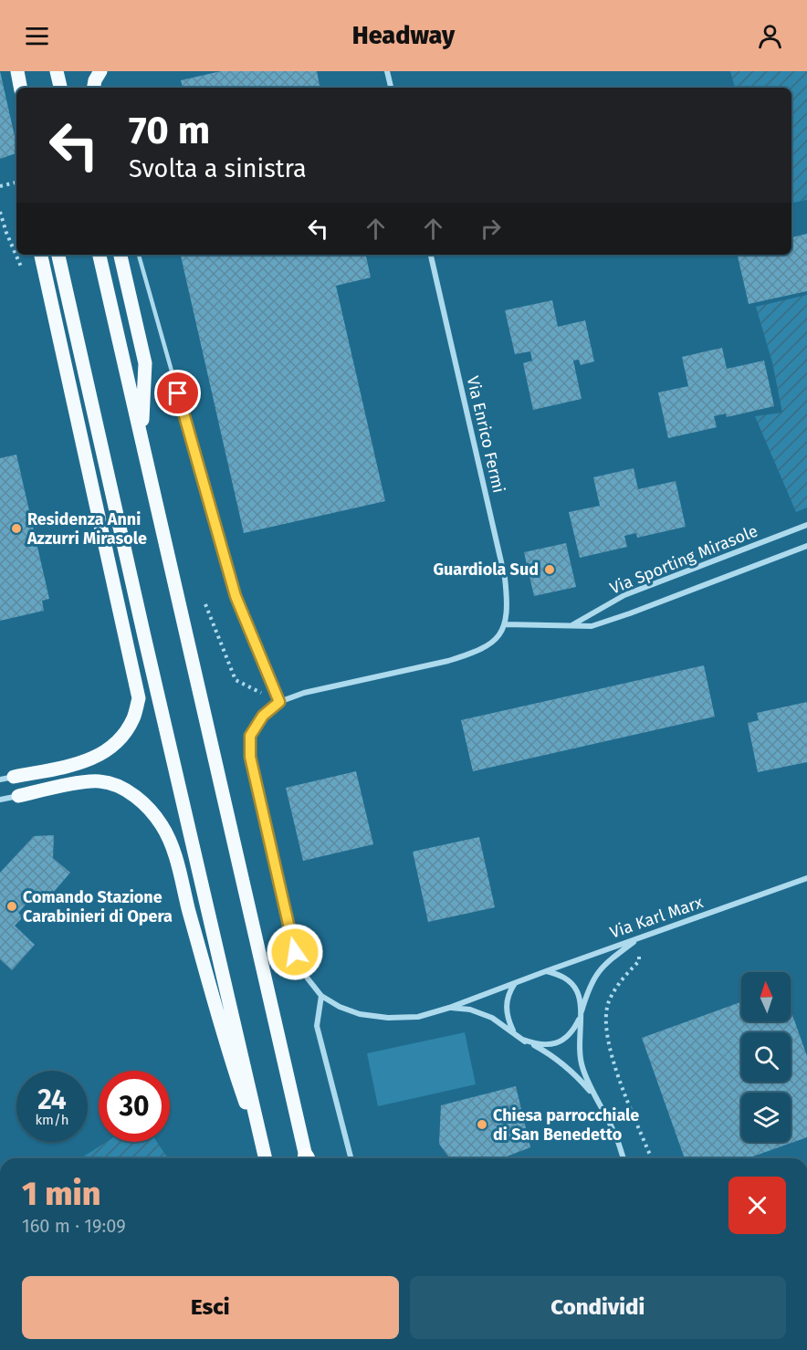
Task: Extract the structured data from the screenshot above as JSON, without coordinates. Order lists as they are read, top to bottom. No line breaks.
{"streets":{"street":["Via Enrico Fermi","Via Sporting Mirasole","Via Karl Marx"]},"crossings":[["Via Enrico Fermi","Via Sporting Mirasole"]],"places":["Residenza Anni Azzurri Mirasole","Guardiola Sud","Comando Stazione Carabinieri di Opera","Chiesa parrocchiale di San Benedetto"],"north":"top","page":{"header":"Headway","turn":["70 m","Svolta a sinistra"],"speed":"24 km/h","limit":"30","heading":["1 min","160 m · 19:09"],"buttons":["Esci","Condividi"]}}
